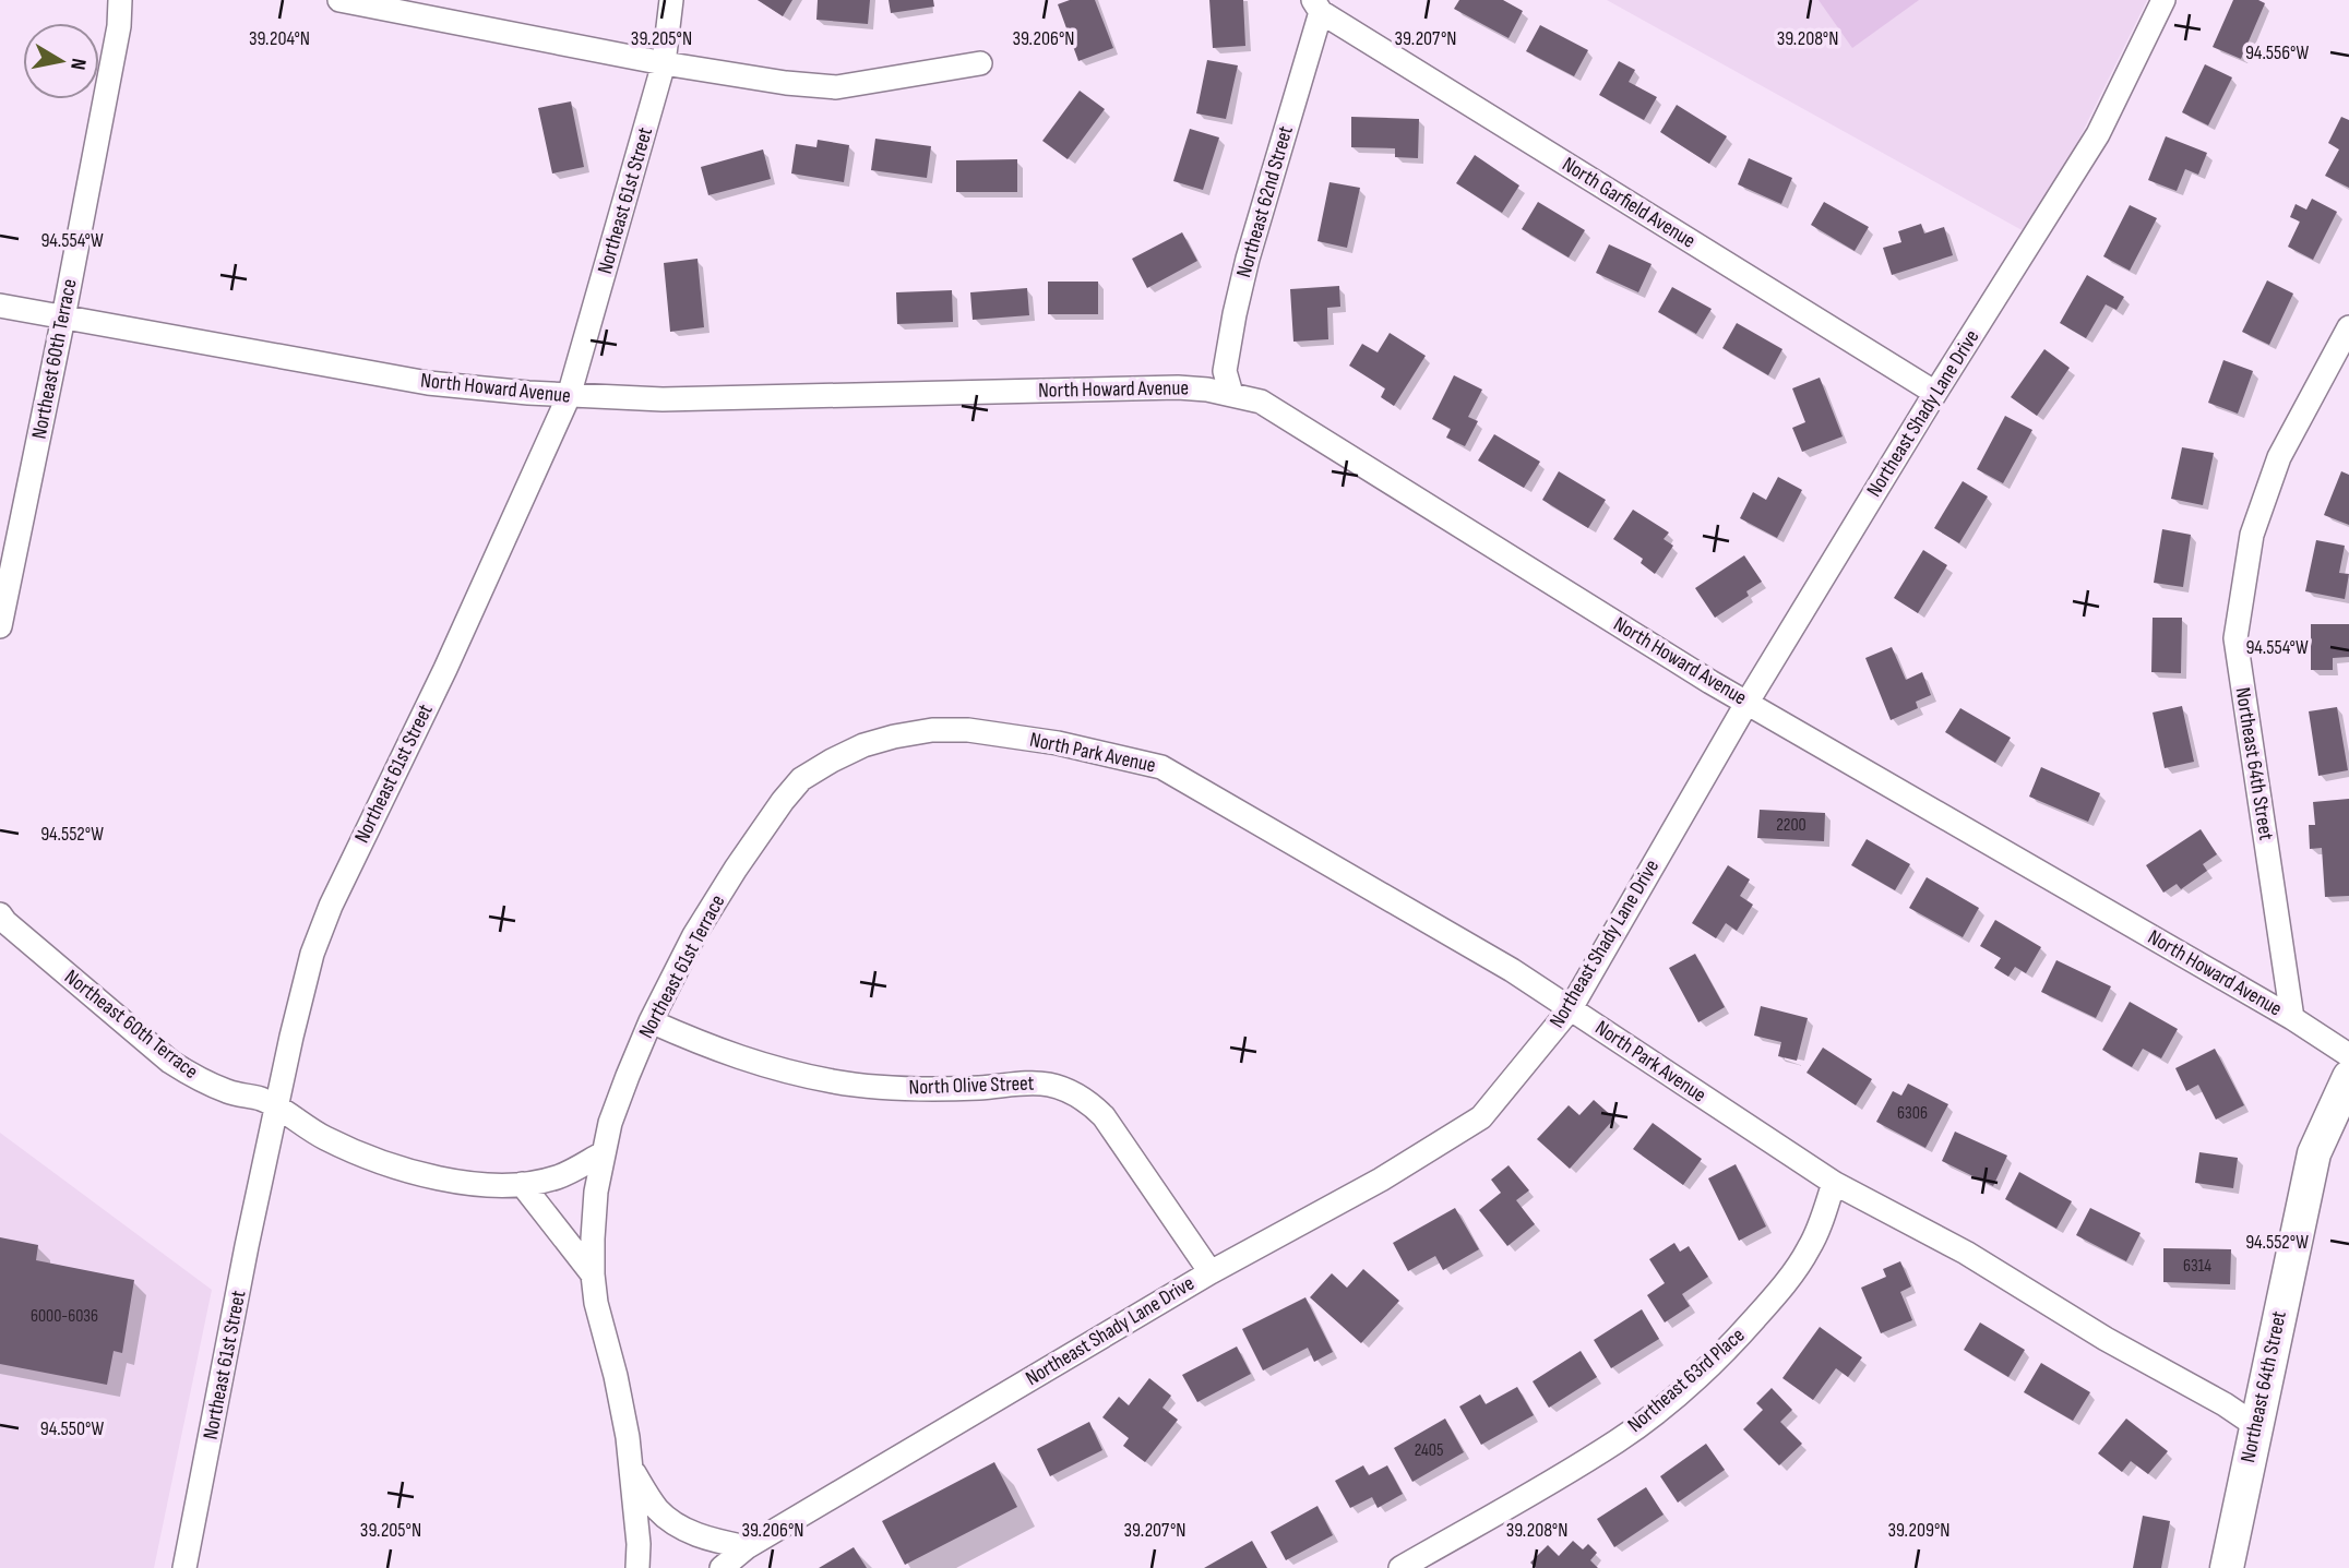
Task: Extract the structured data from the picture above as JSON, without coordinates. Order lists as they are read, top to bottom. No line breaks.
{"streets":{"street":["Northeast 61st Street","Northeast 62nd Street","North Garfield Avenue","Northeast 60th Terrace","North Howard Avenue","Northeast Shady Lane Drive","North Park Avenue","Northeast 64th Street","Northeast 61st Terrace","North Olive Street","Northeast 63rd Place"]},"crossings":[["Northeast 61st Street","Northeast 60th Terrace"],["Northeast 61st Street","North Howard Avenue"],["Northeast 62nd Street","North Garfield Avenue"],["Northeast 62nd Street","North Howard Avenue"],["North Garfield Avenue","Northeast Shady Lane Drive"],["Northeast 60th Terrace","North Howard Avenue"],["North Howard Avenue","Northeast Shady Lane Drive"],["North Howard Avenue","Northeast 64th Street"],["Northeast Shady Lane Drive","North Park Avenue"],["Northeast Shady Lane Drive","Northeast 61st Terrace"],["Northeast Shady Lane Drive","North Olive Street"],["North Park Avenue","Northeast 64th Street"],["North Park Avenue","Northeast 61st Terrace"],["North Park Avenue","Northeast 63rd Place"],["Northeast 61st Terrace","North Olive Street"]],"house_numbers":["2200","6306","6314","6000-6036","2405"],"north":"right","coordinates":["39.204°N","39.205°N","39.207°N","39.206°N","39.208°N","94.556°W","94.554°W","94.552°W","94.550°W","39.209°N"]}
